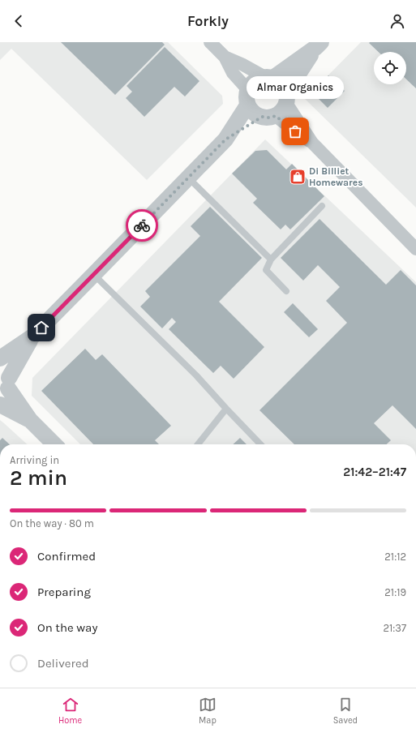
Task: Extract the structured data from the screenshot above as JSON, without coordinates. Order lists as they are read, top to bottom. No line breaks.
{"places":{"other":["Almar Organics"],"shop":["Di Billiet Homewares"]},"page":{"header":"Forkly","bubble":"Almar Organics","heading":["2 min","Arriving in","21:42–21:47"],"bar":"On the way · 80 m","list":[["Confirmed","21:12"],["Preparing","21:19"],["On the way","21:37"],"Delivered"],"tabs":["Home","Map","Saved"]}}
